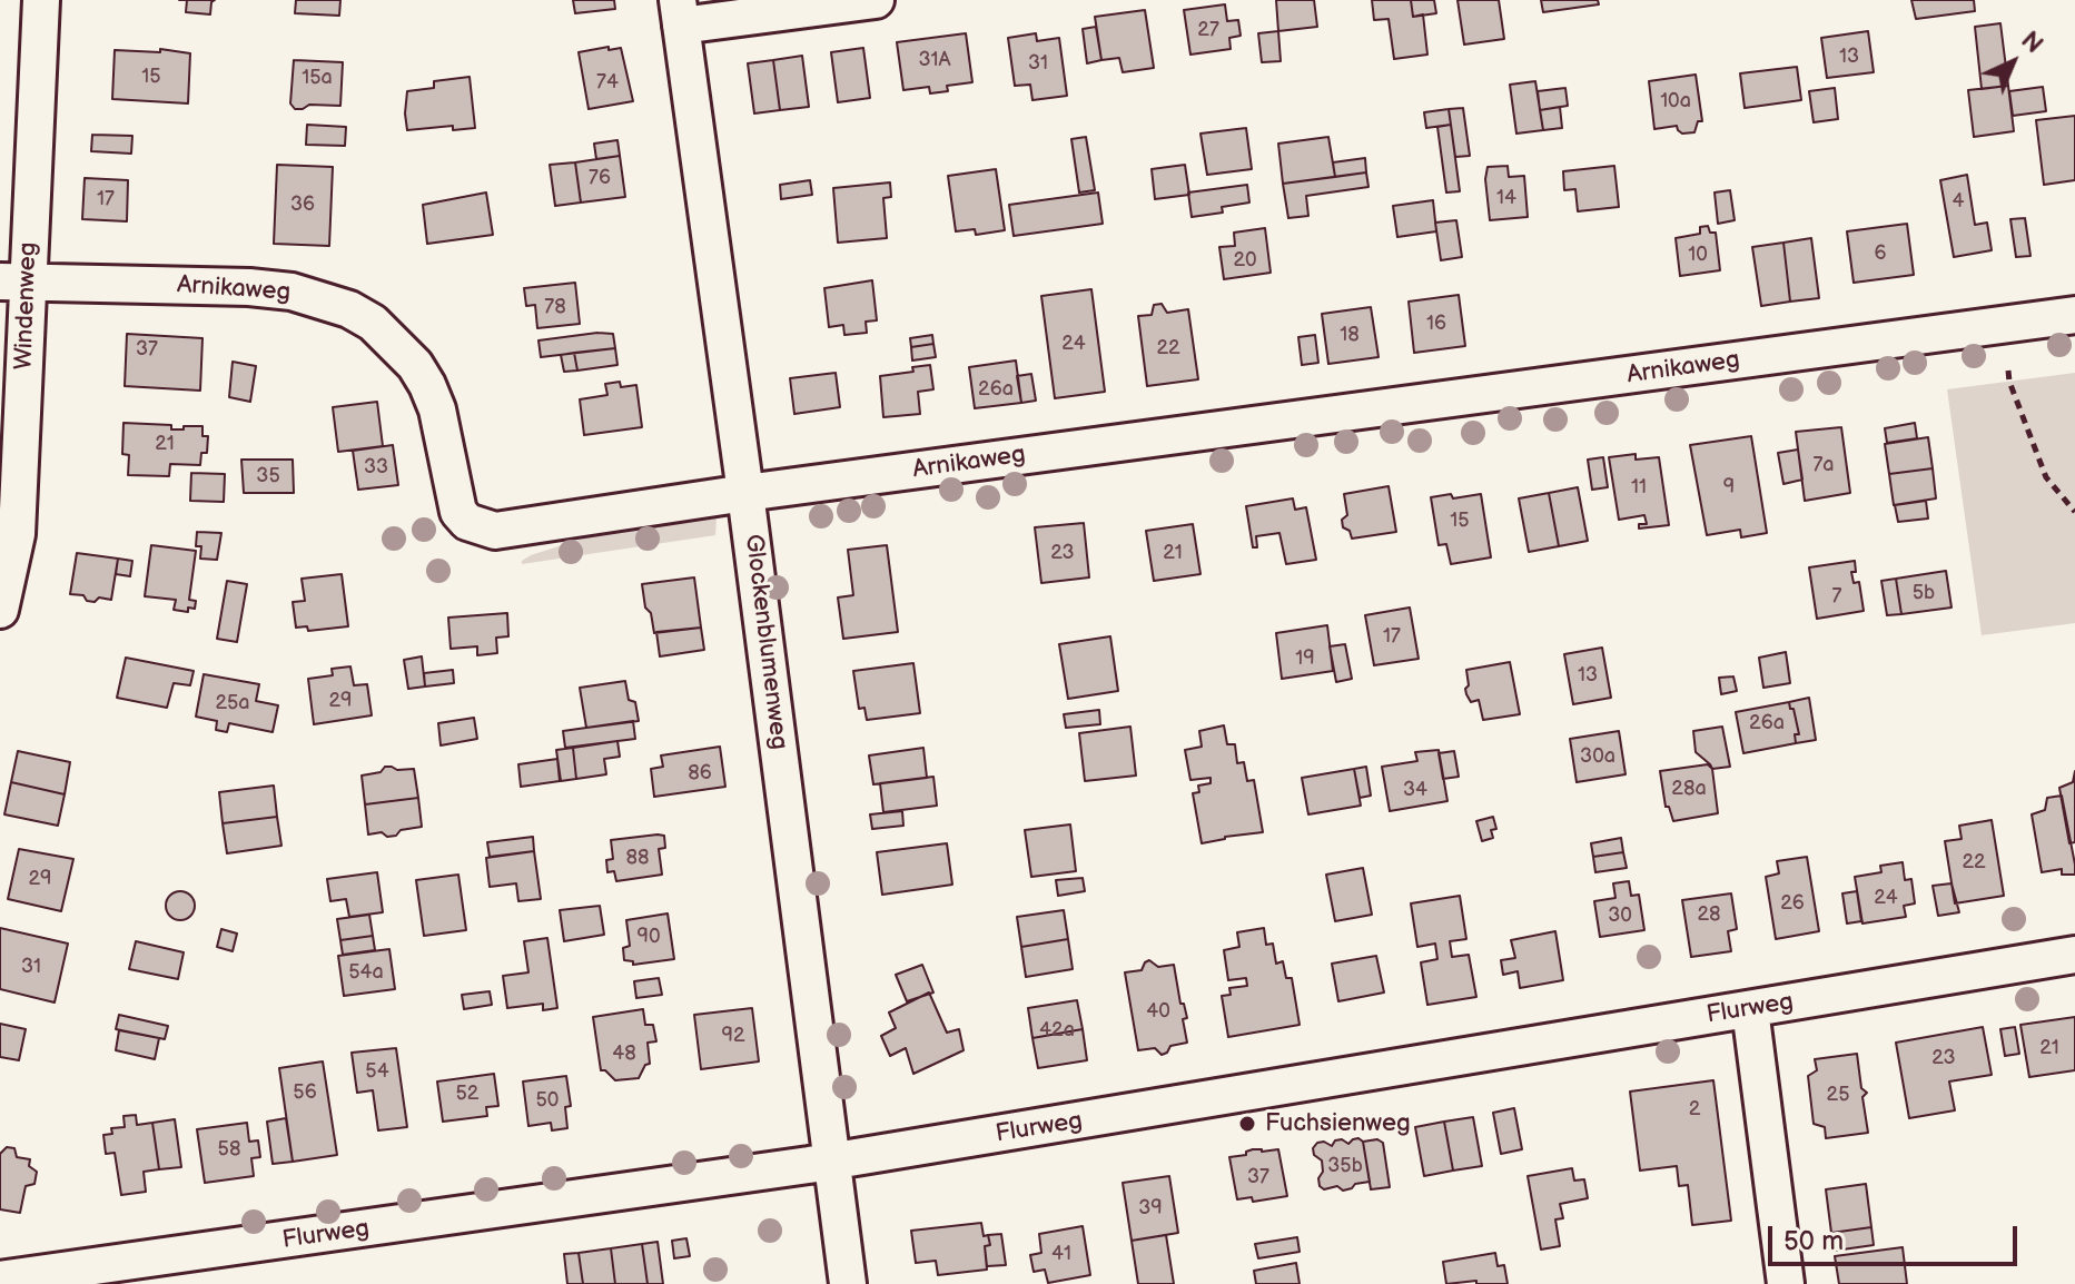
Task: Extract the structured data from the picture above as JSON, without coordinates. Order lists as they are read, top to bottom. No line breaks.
{"streets":{"street":["Arnikaweg","Windenweg","Glockenblumenweg","Flurweg"]},"crossings":[["Arnikaweg","Windenweg"],["Arnikaweg","Glockenblumenweg"],["Glockenblumenweg","Flurweg"]],"places":["Fuchsienweg"],"house_numbers":["27","13","31A","31","15","15a","74","10a","76","14","17","4","36","6","10","20","78","16","18","24","22","37","26a","21","7a","33","35","11","9","15","23","21","5b","7","17","19","13","29","25a","26a","30a","86","28a","34","88","22","29","24","26","28","30","90","31","54a","40","42a","92","21","48","23","54","56","52","25","50","2","58","35b","37","39","41"],"scale_bar":"50 m","north":"top right"}
